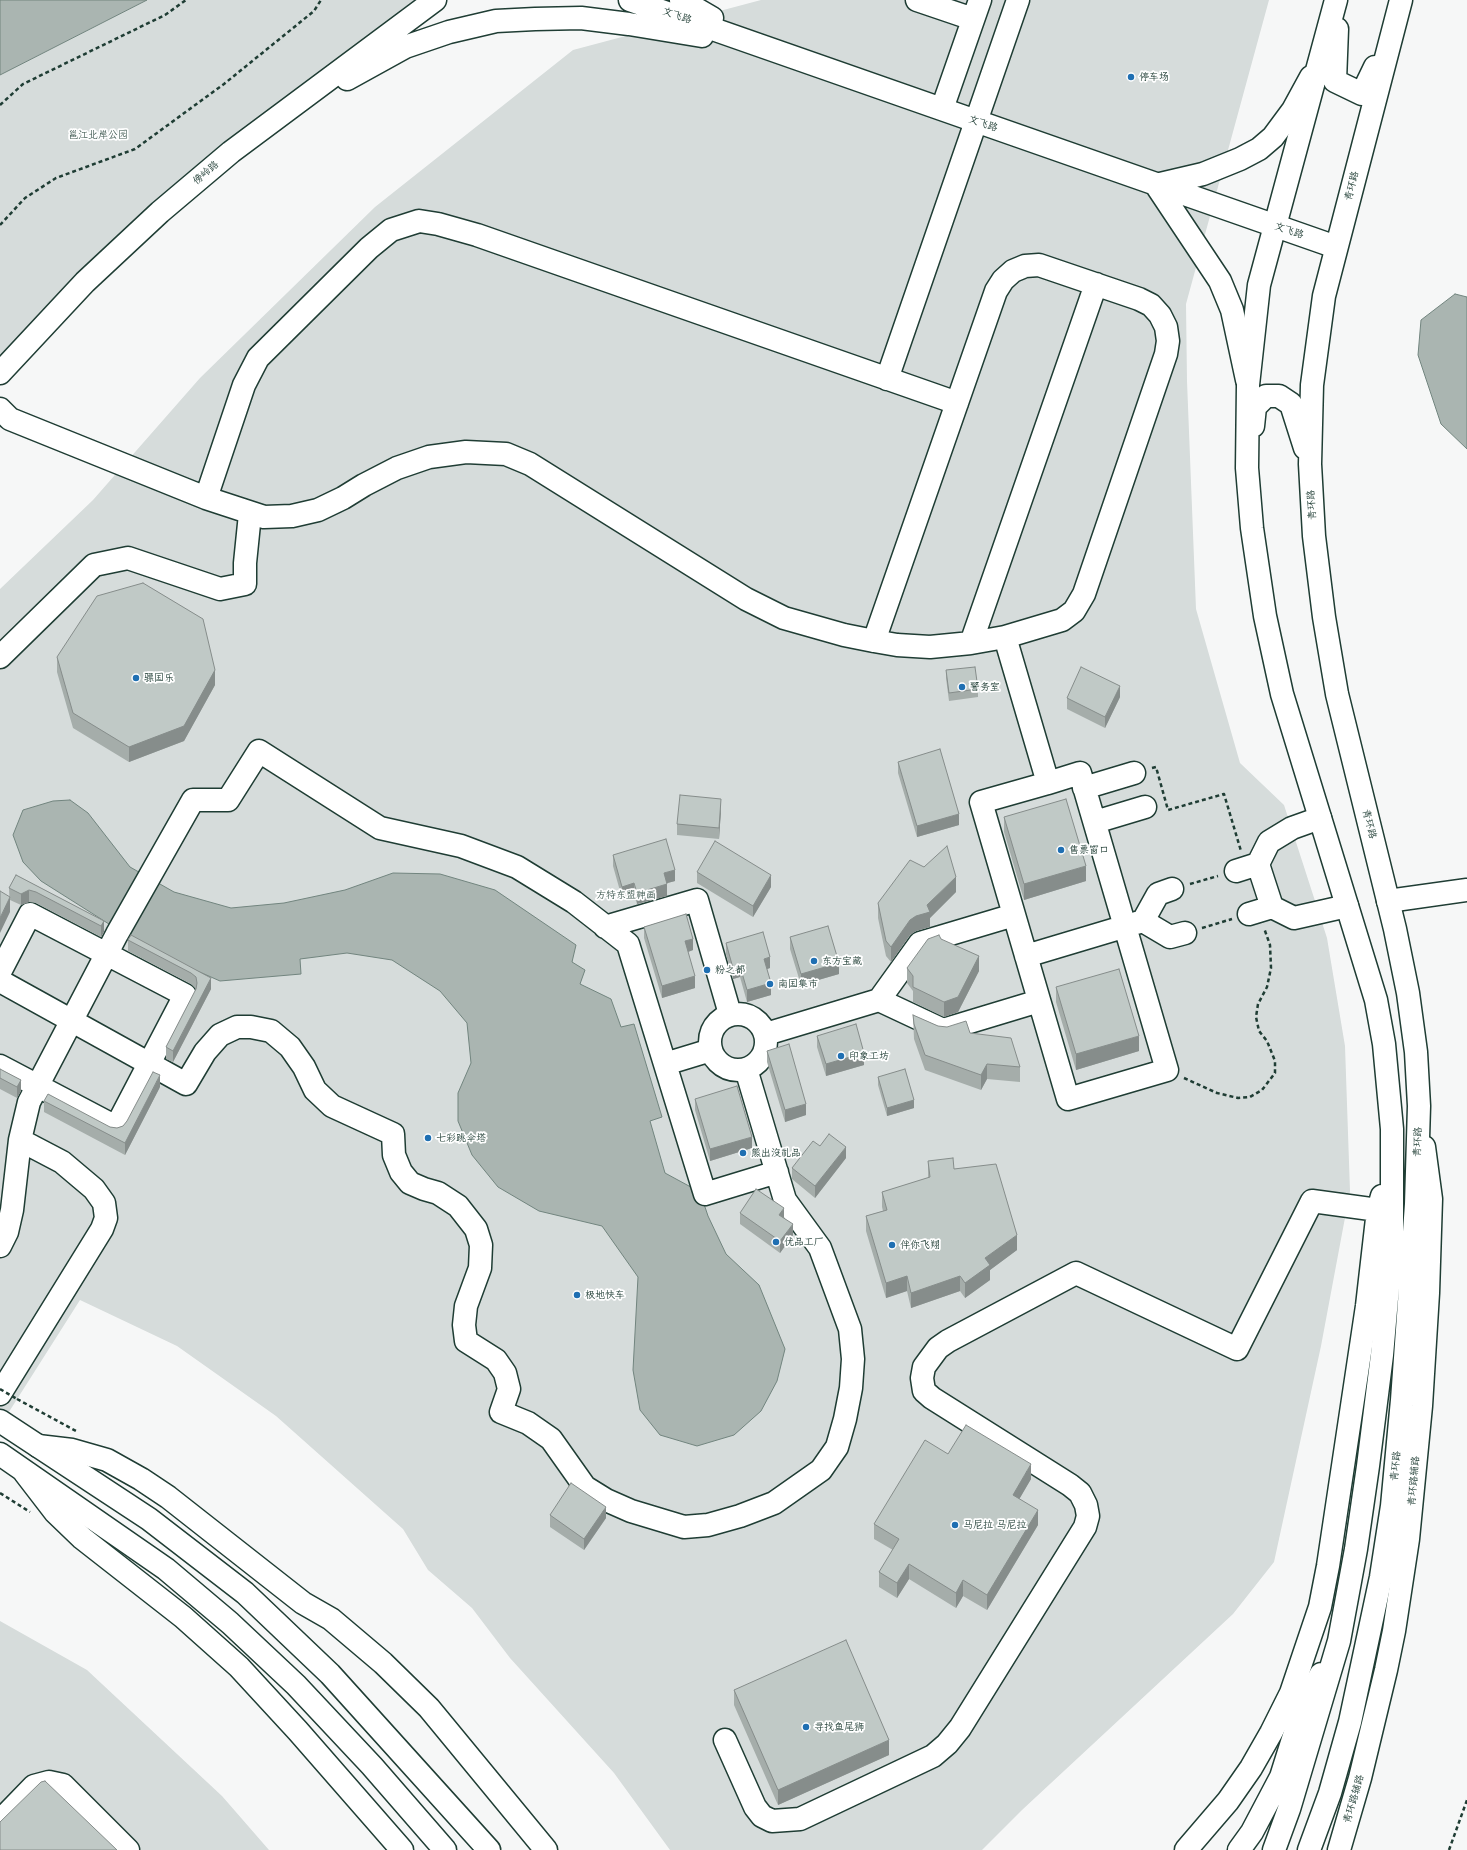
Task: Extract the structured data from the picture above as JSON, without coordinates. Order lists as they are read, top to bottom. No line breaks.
{"streets":{"street":["文飞路","傍岭路","青环路","青环路辅路"]},"crossings":[["文飞路","青环路"],["青环路","青环路辅路"]],"parks":["邕江北岸公园","方特东盟神画"],"places":["停车场","骠国乐","警务室","售票窗口","东方宝藏","粉之都","南国集市","印象工坊","七彩跳伞塔","熊出没礼品","优品工厂","伴你飞翔","极地快车","马尼拉 马尼拉","寻找鱼尾狮"]}
